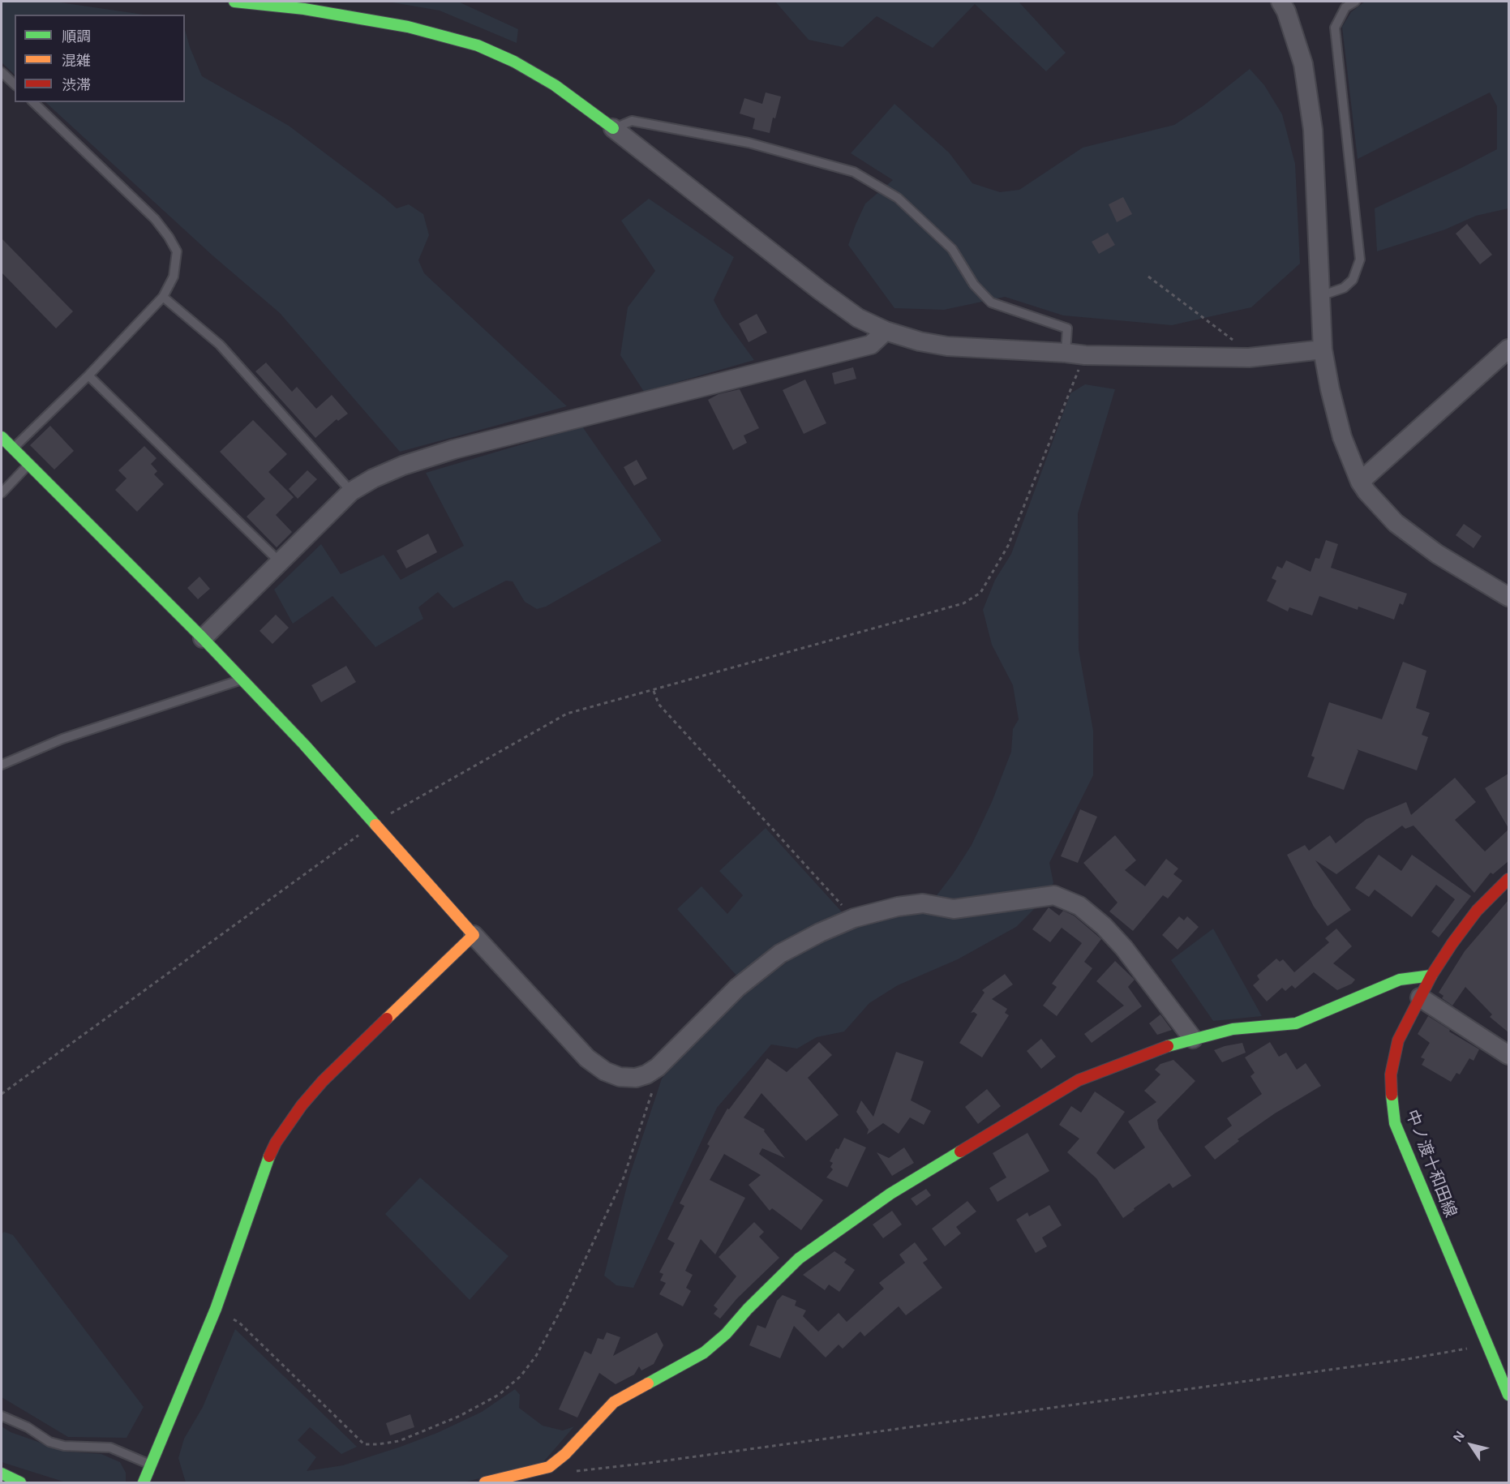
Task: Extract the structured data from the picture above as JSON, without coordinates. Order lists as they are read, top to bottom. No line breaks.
{"streets":{"street":["中ノ渡十和田線"]},"legend":["順調","混雑","渋滞"],"north":"top left"}
